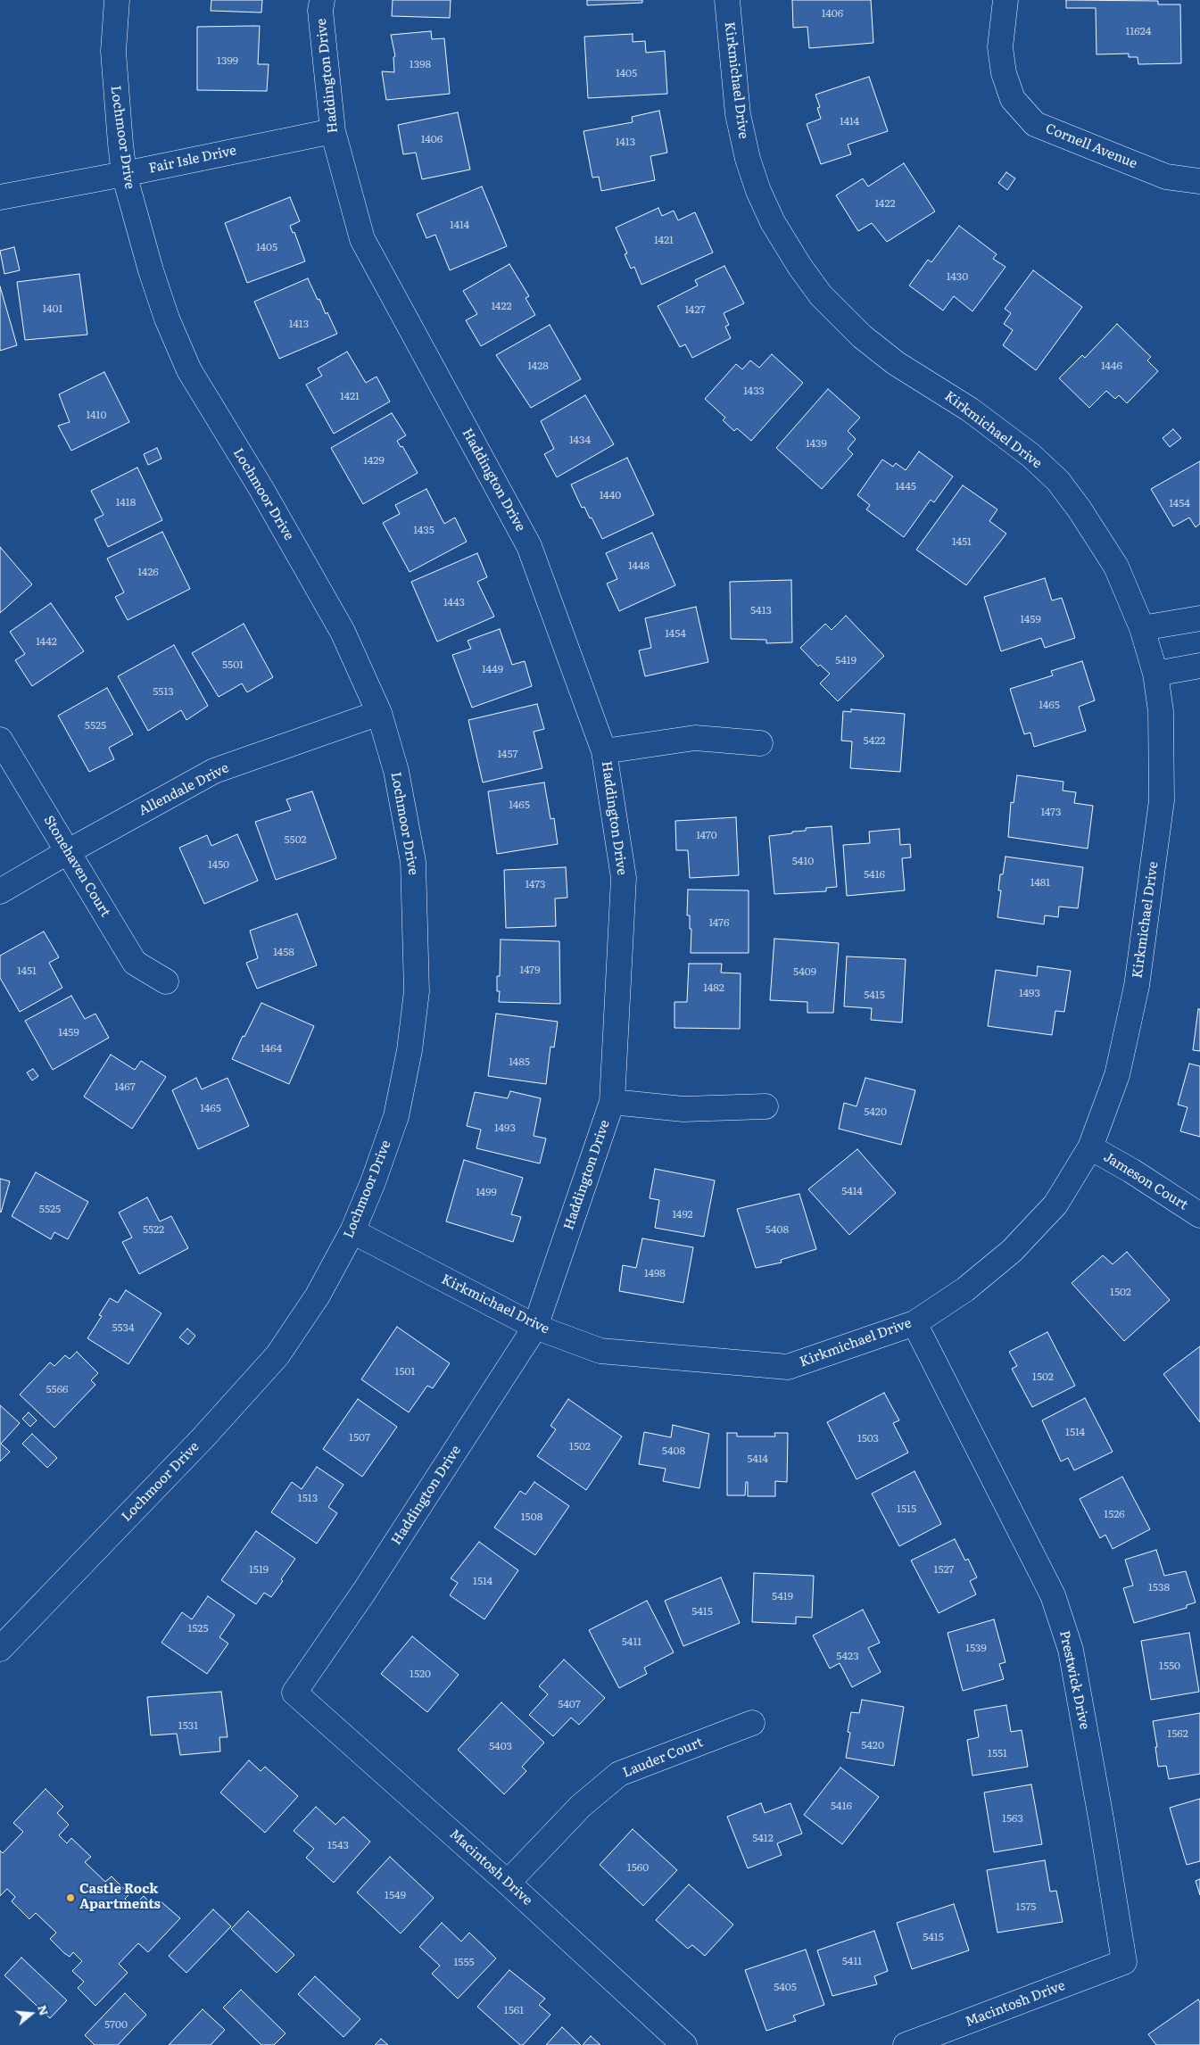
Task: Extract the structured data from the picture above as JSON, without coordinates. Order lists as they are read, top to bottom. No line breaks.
{"streets":{"street":["Haddington Drive","Kirkmichael Drive","Lochmoor Drive","Cornell Avenue","Fair Isle Drive","Allendale Drive","Stonehaven Court","Jameson Court","Prestwick Drive","Lauder Court","Macintosh Drive"]},"crossings":[["Haddington Drive","Kirkmichael Drive"],["Haddington Drive","Fair Isle Drive"],["Haddington Drive","Macintosh Drive"],["Kirkmichael Drive","Lochmoor Drive"],["Kirkmichael Drive","Jameson Court"],["Kirkmichael Drive","Prestwick Drive"],["Lochmoor Drive","Fair Isle Drive"],["Lochmoor Drive","Allendale Drive"],["Allendale Drive","Stonehaven Court"],["Prestwick Drive","Macintosh Drive"],["Lauder Court","Macintosh Drive"]],"places":["Castle Rock Apartments"],"house_numbers":["1406","11624","1399","1398","1405","1414","1406","1413","1422","1414","1421","1405","1430","1422","1401","1427","1413","1428","1446","1433","1421","1410","1434","1439","1429","1445","1440","1418","1454","1435","1451","1448","1426","1443","5413","1459","1454","1442","5419","5501","1449","5513","1465","5525","5422","1457","1465","1473","1470","5502","5410","1450","5416","1481","1473","1476","1458","1479","1451","5409","1482","1493","5415","1459","1464","1485","1467","1465","5420","1493","5414","1499","5525","1492","5522","5408","1498","1502","5534","1501","1502","5566","1514","1507","1503","1502","5408","5414","1513","1515","1526","1508","1519","1527","1514","1538","5419","5415","1525","5411","1539","5423","1550","1520","5407","1531","1562","5420","5403","1551","5416","1563","5412","1543","1560","1549","1575","5415","5411","1555","5405","1561","5700"],"north":"right"}
